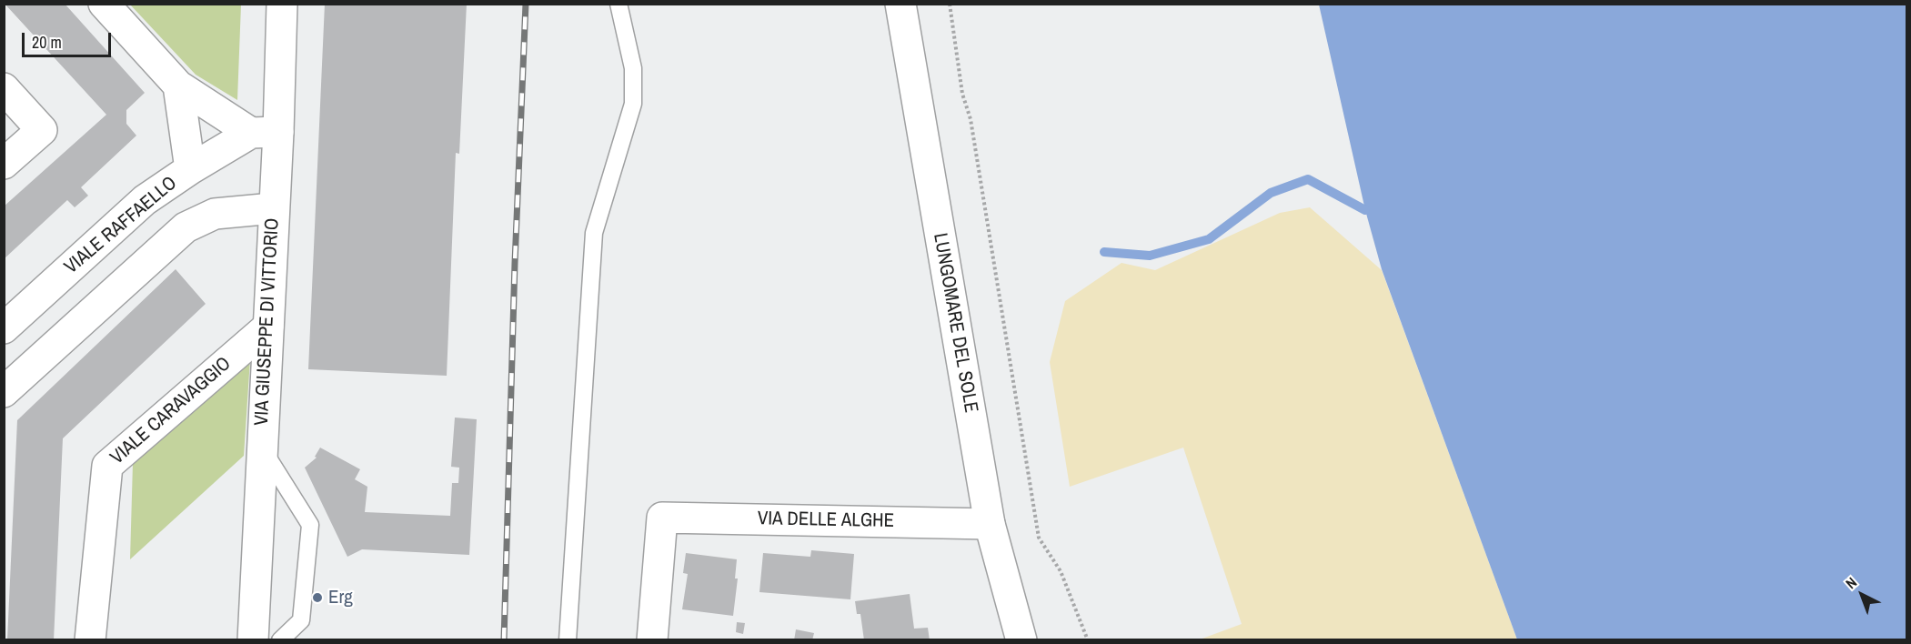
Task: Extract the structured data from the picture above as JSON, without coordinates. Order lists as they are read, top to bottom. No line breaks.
{"streets":{"street":["VIALE RAFFAELLO","VIA GIUSEPPE DI VITTORIO","LUNGOMARE DEL SOLE","VIALE CARAVAGGIO","VIA DELLE ALGHE"]},"crossings":[["VIALE RAFFAELLO","VIA GIUSEPPE DI VITTORIO"],["VIA GIUSEPPE DI VITTORIO","VIALE CARAVAGGIO"],["LUNGOMARE DEL SOLE","VIA DELLE ALGHE"]],"places":["Erg"],"scale_bar":"20 m","north":"top left"}
